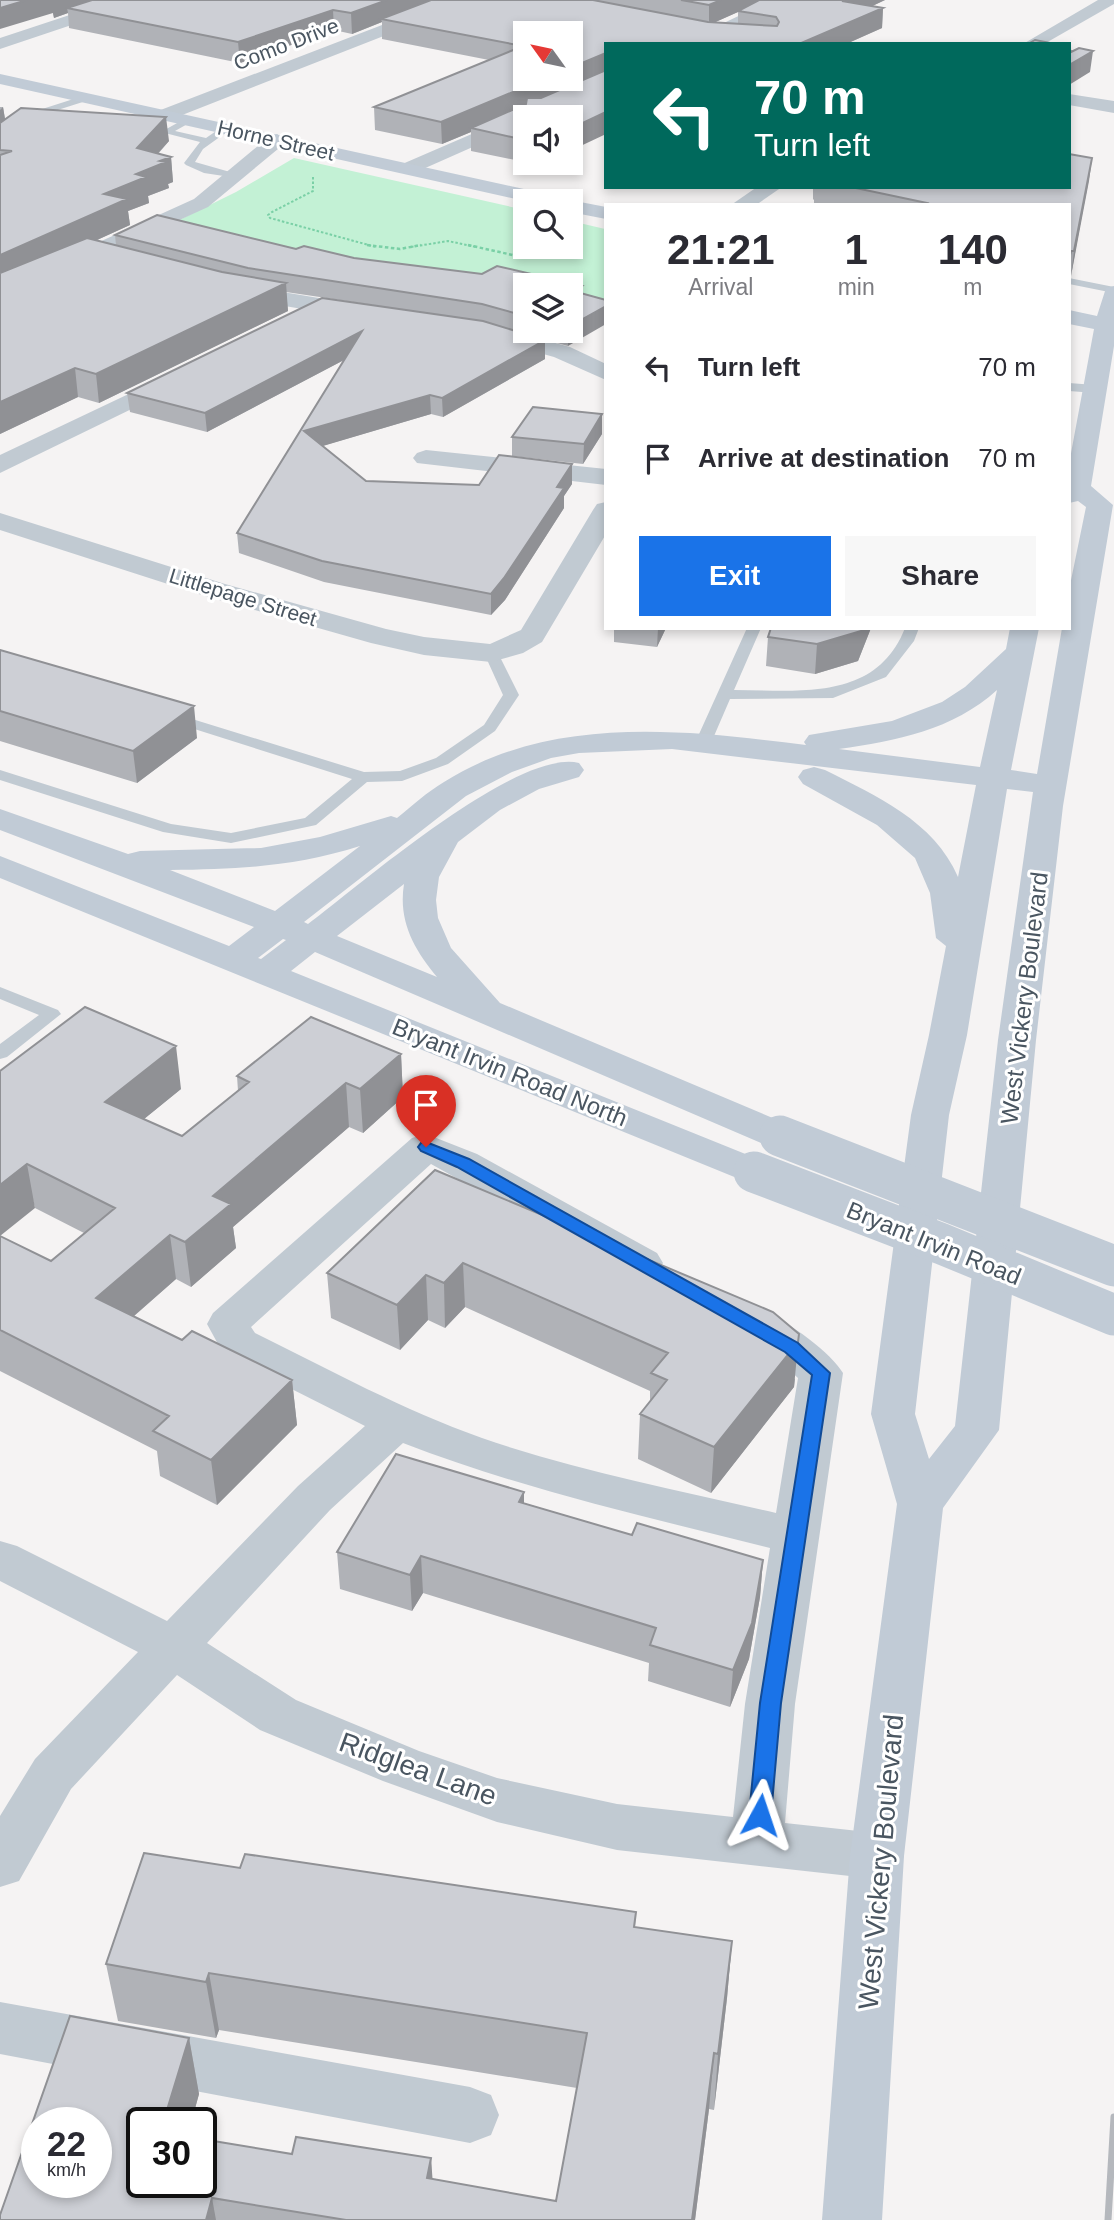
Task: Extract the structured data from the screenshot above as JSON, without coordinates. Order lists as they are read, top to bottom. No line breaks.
{"streets":{"main road":["Horne Street","West Vickery Boulevard","Bryant Irvin Road North","Bryant Irvin Road"],"street":["Como Drive","Littlepage Street","Ridglea Lane"]},"crossings":[["Como Drive","Horne Street"],["West Vickery Boulevard","Ridglea Lane"],["Bryant Irvin Road North","Bryant Irvin Road"]],"north":"top left","page":{"turn":["70 m","Turn left"],"eta":["21:21","Arrival","1","min","140","m"],"list":[{"name":"Turn left","value":"70 m"},{"name":"Arrive at destination","value":"70 m"}],"buttons":["Exit","Share"],"speed":"22 km/h","limit":"30"}}
